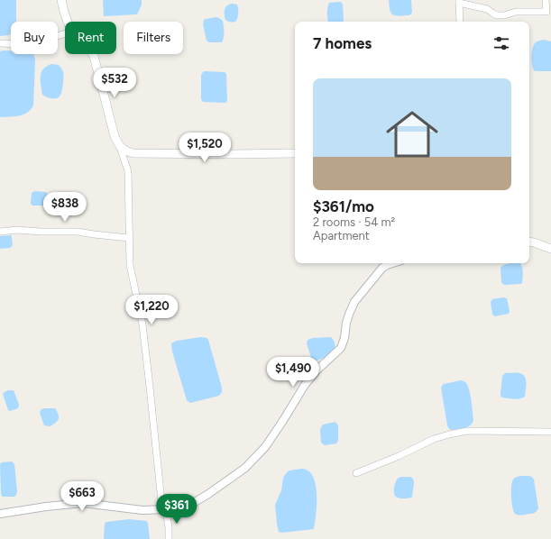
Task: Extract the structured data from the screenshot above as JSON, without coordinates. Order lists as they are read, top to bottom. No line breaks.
{"page":{"chip":["Buy","Rent","Filters"],"heading":"7 homes","list":[{"name":"$361/mo","note":"2 rooms · 54 m² · Apartment"}],"price":["$532","$1,520","$838","$1,220","$1,490","$663","$361"]}}
